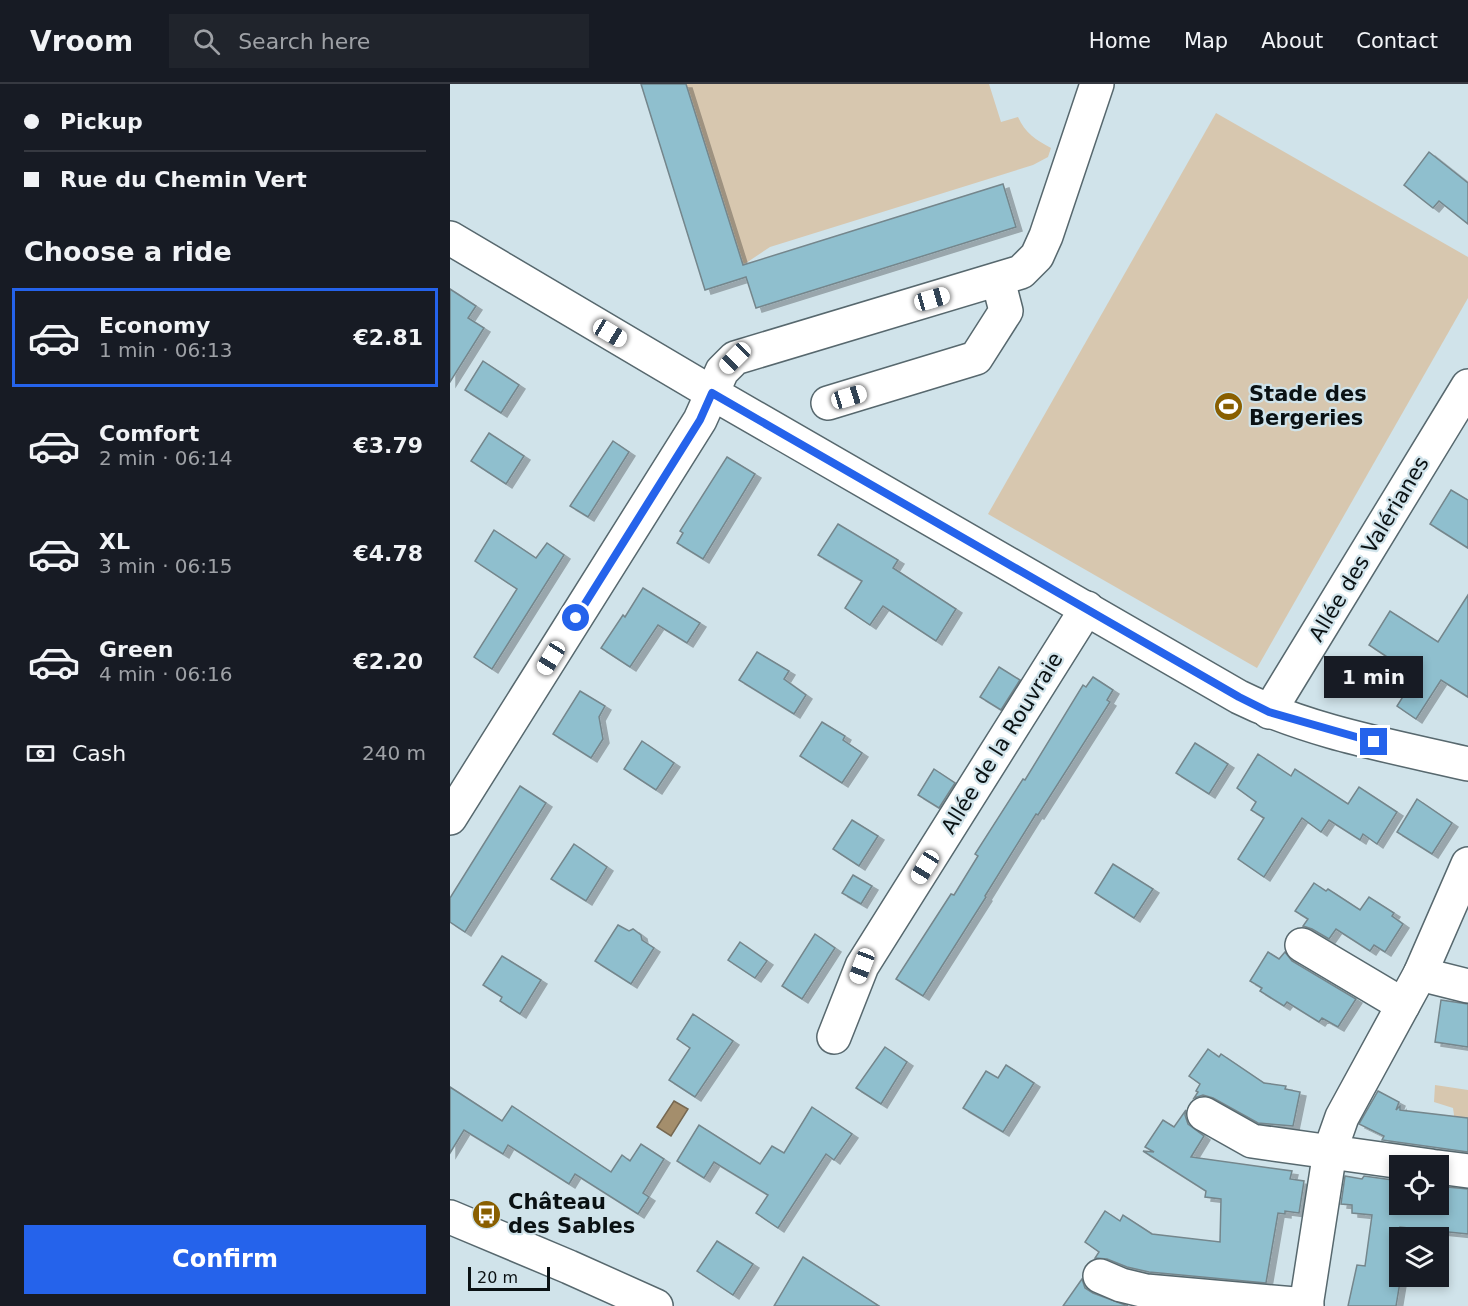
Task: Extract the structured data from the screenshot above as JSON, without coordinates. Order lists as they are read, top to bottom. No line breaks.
{"streets":{"street":["Allée des Valérianes","Allée de la Rouvraie"]},"places":{"sports":["Stade des Bergeries"],"bus stop":["Château des Sables"]},"scale_bar":"20 m","page":{"header":"Vroom","search":"Search here","nav":["Home","Map","About","Contact"],"banner":["Pickup","Rue du Chemin Vert"],"heading":"Choose a ride","list":[{"name":"Economy","note":"1 min · 06:13","value":"€2.81"},{"name":"Comfort","note":"2 min · 06:14","value":"€3.79"},{"name":"XL","note":"3 min · 06:15","value":"€4.78"},{"name":"Green","note":"4 min · 06:16","value":"€2.20"}],"bubble":"1 min","pay":["Cash","240 m"],"buttons":"Confirm","scale":"20 m"}}
